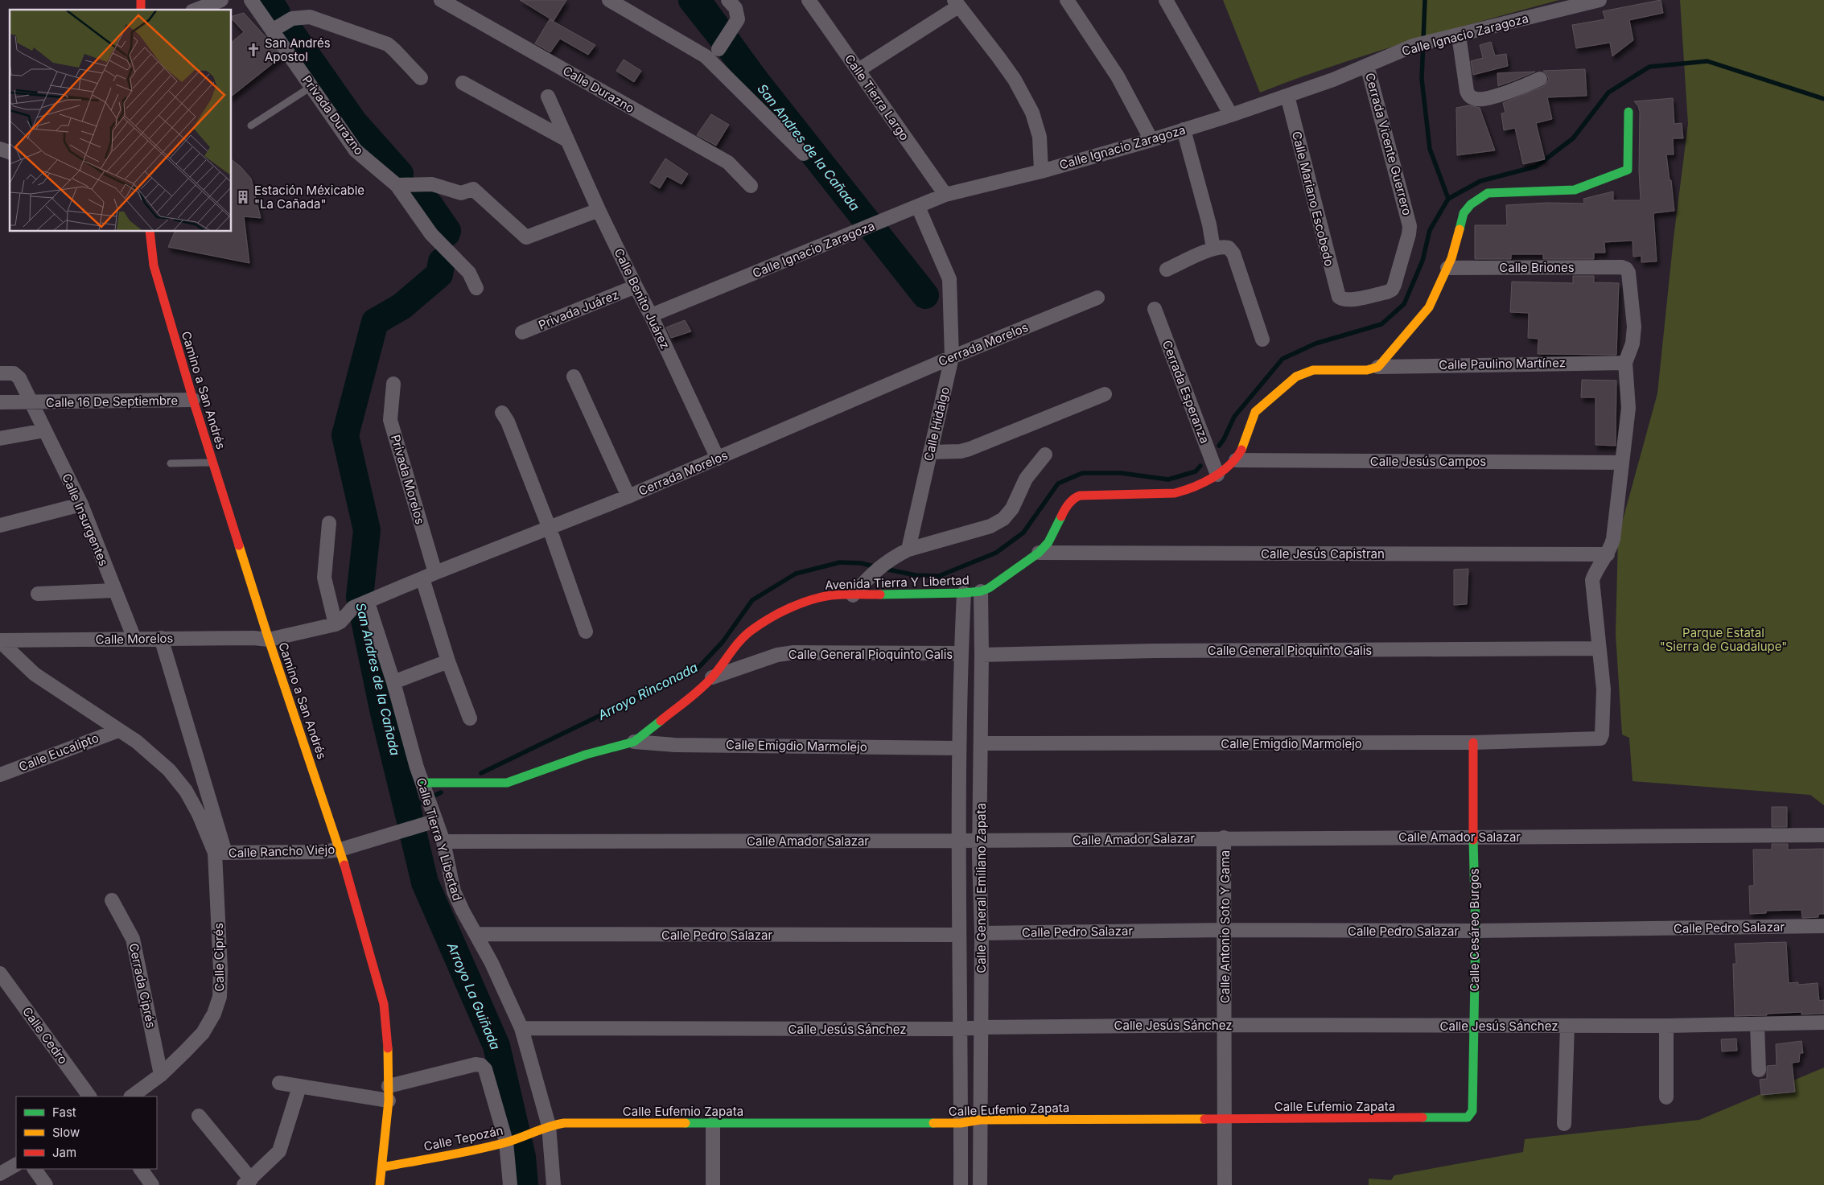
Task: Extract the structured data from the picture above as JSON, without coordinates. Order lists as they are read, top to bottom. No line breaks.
{"streets":{"street":["Calle Ignacio Zaragoza","Calle Durazno","Calle Tierra Largo","Privada Durazno","Cerrada Vicente Guerrero","Calle Mariano Escobedo","Calle Briones","Calle Benito Juárez","Privada Juárez","Cerrada Morelos","Calle Paulino Martínez","Camino a San Andrés","Cerrada Esperanza","Calle 16 De Septiembre","Calle Hidalgo","Calle Jesús Campos","Privada Morelos","Calle Insurgentes","Calle Jesús Capistran","Avenida Tierra Y Libertad","Calle Morelos","Calle General Pioquinto Galis","Calle Emigdio Marmolejo","Calle Eucalipto","Calle Amador Salazar","Calle Tierra Y Libertad","Calle Rancho Viejo","Calle General Emiliano Zapata","Calle Antonio Soto Y Gama","Calle Pedro Salazar","Calle Cesáreo Burgos","Calle Ciprés","Cerrada Ciprés","Calle Jesús Sánchez","Calle Cedro","Calle Eufemio Zapata","Calle Tepozán"]},"crossings":[["Calle Ignacio Zaragoza","Calle Tierra Largo"],["Calle Ignacio Zaragoza","Cerrada Vicente Guerrero"],["Calle Ignacio Zaragoza","Calle Mariano Escobedo"],["Calle Ignacio Zaragoza","Calle Benito Juárez"],["Calle Ignacio Zaragoza","Calle Hidalgo"],["Cerrada Vicente Guerrero","Calle Mariano Escobedo"],["Calle Briones","Calle Paulino Martínez"],["Calle Benito Juárez","Privada Juárez"],["Calle Benito Juárez","Cerrada Morelos"],["Cerrada Morelos","Camino a San Andrés"],["Cerrada Morelos","Calle Hidalgo"],["Cerrada Morelos","Privada Morelos"],["Cerrada Morelos","Calle Morelos"],["Cerrada Morelos","Calle Tierra Y Libertad"],["Calle Paulino Martínez","Avenida Tierra Y Libertad"],["Camino a San Andrés","Calle 16 De Septiembre"],["Camino a San Andrés","Calle Morelos"],["Camino a San Andrés","Calle Rancho Viejo"],["Camino a San Andrés","Calle Tepozán"],["Cerrada Esperanza","Avenida Tierra Y Libertad"],["Calle 16 De Septiembre","Calle Insurgentes"],["Calle Jesús Campos","Avenida Tierra Y Libertad"],["Calle Insurgentes","Calle Morelos"],["Calle Jesús Capistran","Avenida Tierra Y Libertad"],["Avenida Tierra Y Libertad","Calle General Pioquinto Galis"],["Avenida Tierra Y Libertad","Calle Emigdio Marmolejo"],["Avenida Tierra Y Libertad","Calle Tierra Y Libertad"],["Avenida Tierra Y Libertad","Calle General Emiliano Zapata"],["Calle Morelos","Calle Rancho Viejo"],["Calle General Pioquinto Galis","Calle Emigdio Marmolejo"],["Calle General Pioquinto Galis","Calle General Emiliano Zapata"],["Calle Emigdio Marmolejo","Calle General Emiliano Zapata"],["Calle Emigdio Marmolejo","Calle Cesáreo Burgos"],["Calle Eucalipto","Calle Rancho Viejo"],["Calle Amador Salazar","Calle Tierra Y Libertad"],["Calle Amador Salazar","Calle General Emiliano Zapata"],["Calle Amador Salazar","Calle Antonio Soto Y Gama"],["Calle Amador Salazar","Calle Cesáreo Burgos"],["Calle Tierra Y Libertad","Calle Rancho Viejo"],["Calle Tierra Y Libertad","Calle Pedro Salazar"],["Calle Tierra Y Libertad","Calle Jesús Sánchez"],["Calle Tierra Y Libertad","Calle Eufemio Zapata"],["Calle Tierra Y Libertad","Calle Tepozán"],["Calle Rancho Viejo","Calle Ciprés"],["Calle General Emiliano Zapata","Calle Pedro Salazar"],["Calle General Emiliano Zapata","Calle Jesús Sánchez"],["Calle General Emiliano Zapata","Calle Eufemio Zapata"],["Calle Antonio Soto Y Gama","Calle Pedro Salazar"],["Calle Antonio Soto Y Gama","Calle Jesús Sánchez"],["Calle Antonio Soto Y Gama","Calle Eufemio Zapata"],["Calle Pedro Salazar","Calle Cesáreo Burgos"],["Calle Cesáreo Burgos","Calle Jesús Sánchez"],["Calle Cesáreo Burgos","Calle Eufemio Zapata"],["Calle Ciprés","Cerrada Ciprés"],["Calle Eufemio Zapata","Calle Tepozán"]],"water":["San Andres de la Cañada","Arroyo Rinconada","Arroyo La Guiñada"],"parks":["Parque Estatal \"Sierra de Guadalupe\""],"places":{"church":["San Andrés Apostol"],"building":["Estación Méxicable \"La Cañada\""]},"legend":["Fast","Slow","Jam"]}
